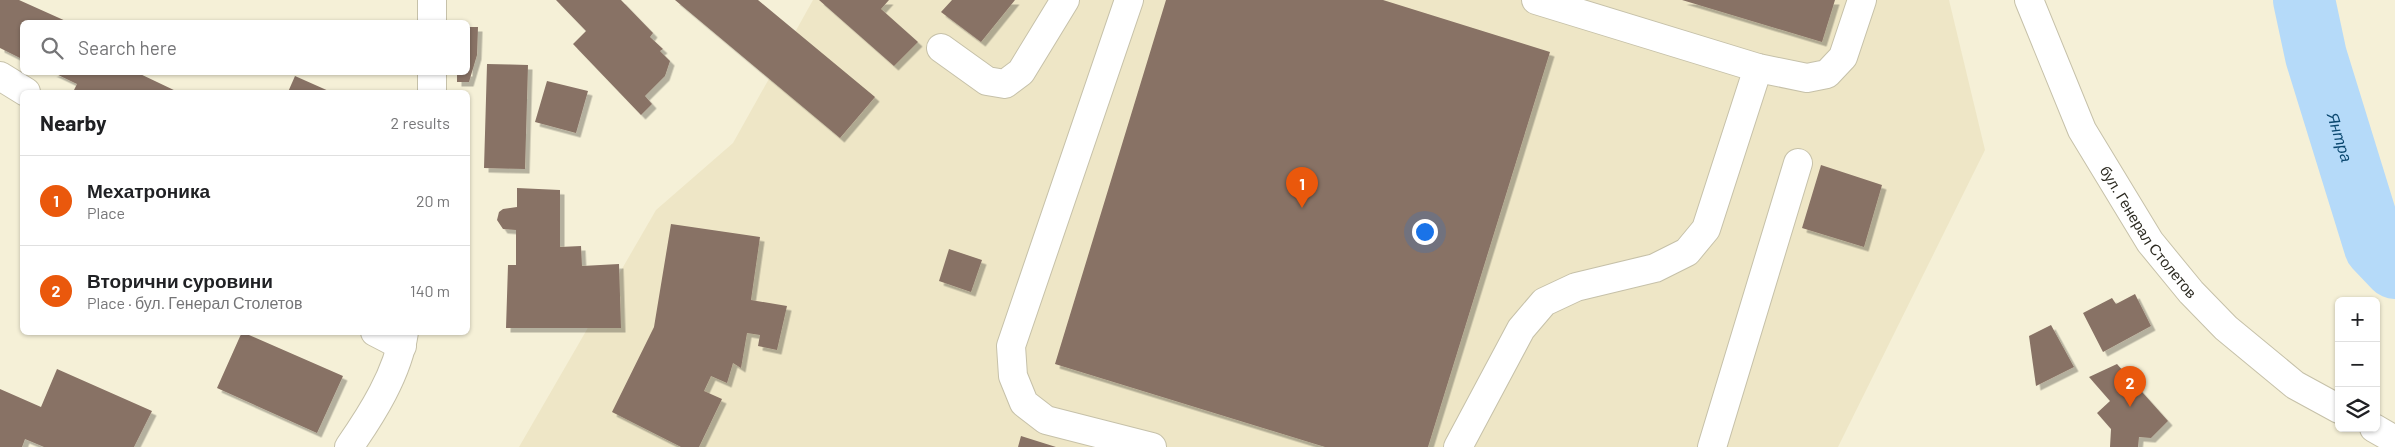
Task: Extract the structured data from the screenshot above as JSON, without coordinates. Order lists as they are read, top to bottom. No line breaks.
{"streets":{"street":["бул. Генерал Столетов"]},"water":["Янтра"],"page":{"search":"Search here","heading":["Nearby","2 results"],"list":[{"mark":"1","name":"Мехатроника","note":"Place","value":"20 m"},{"mark":"2","name":"Вторични суровини","note":"Place · бул. Генерал Столетов","value":"140 m"}],"pins":["1","2"],"map_buttons":["+","−"]}}
